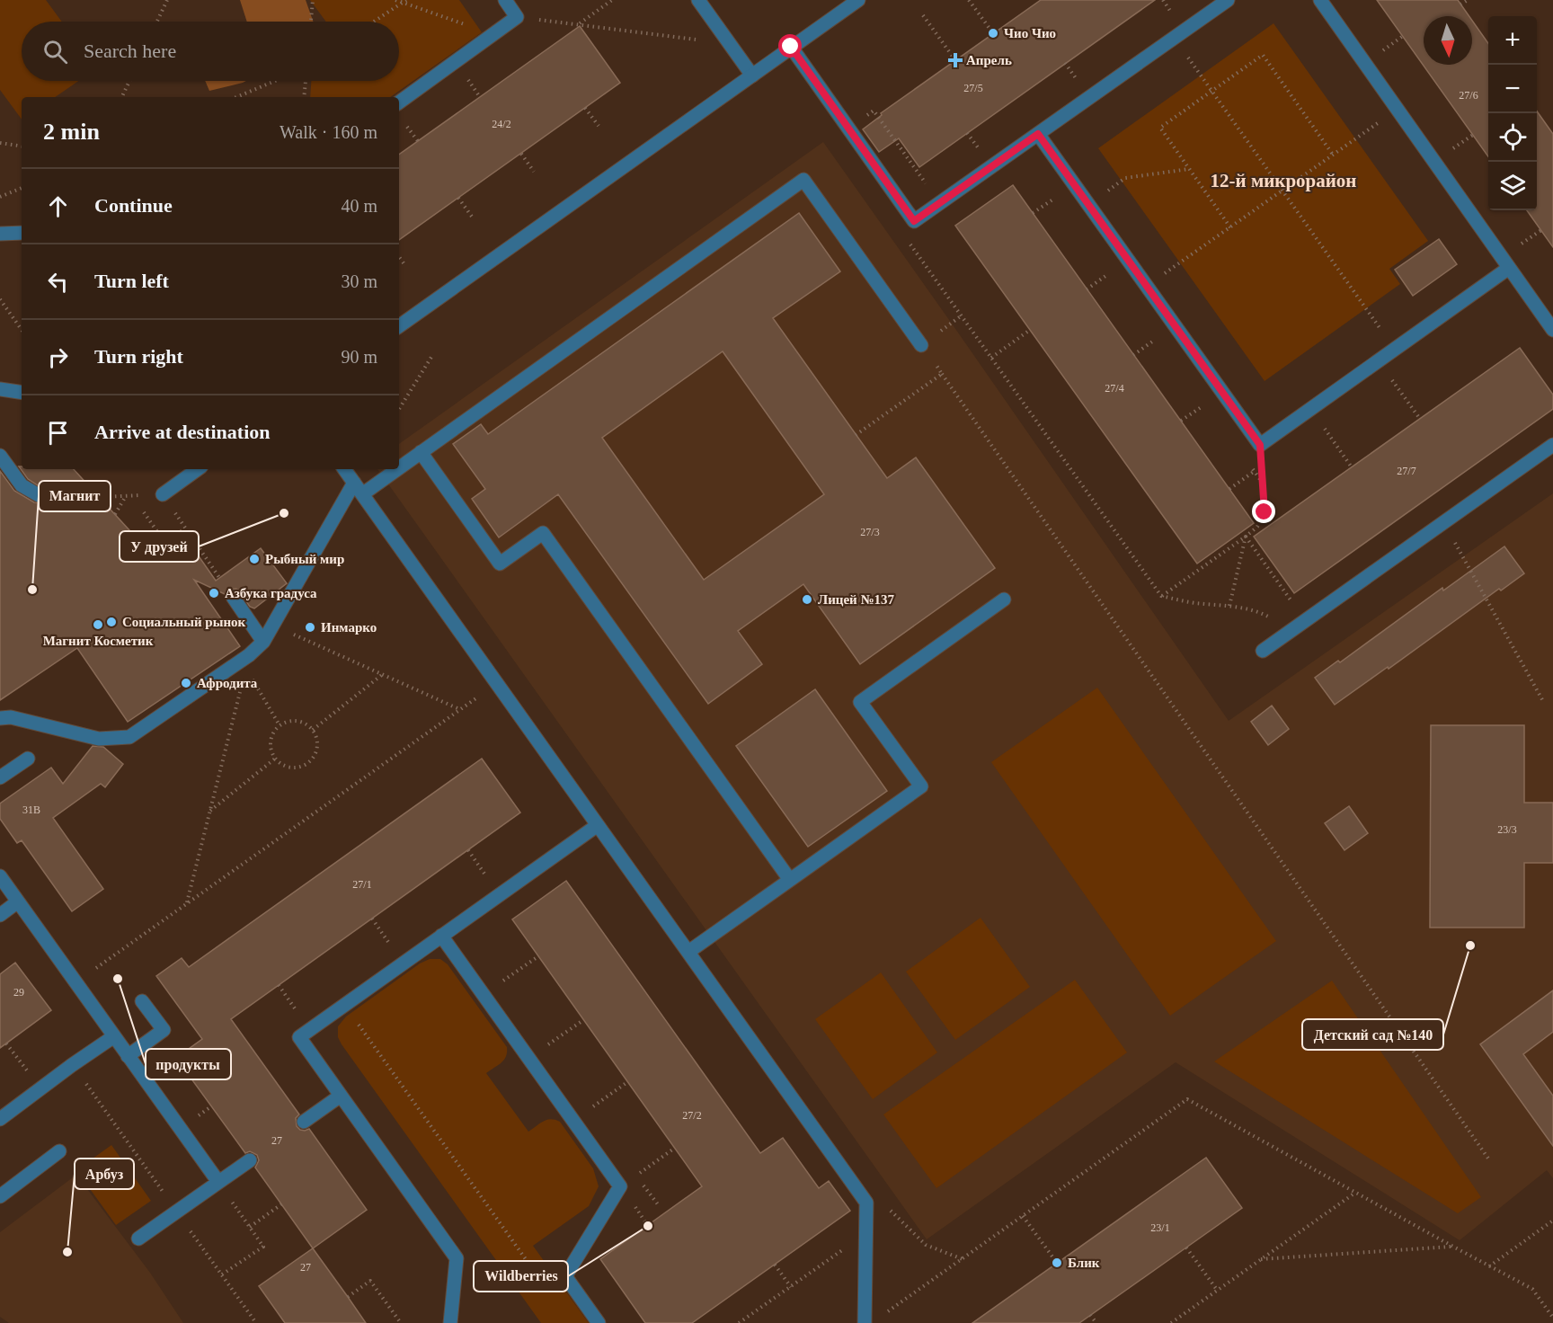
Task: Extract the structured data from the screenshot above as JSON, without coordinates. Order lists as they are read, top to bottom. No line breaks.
{"districts":["12-й микрорайон"],"places":{"other":["Чио Чио","У друзей","Рыбный мир","Магнит","Азбука градуса","Лицей №137","Социальный рынок","Магнит Косметик","Инмарко","Афродита","Детский сад №140","продукты","Wildberries","Арбуз","Блик"],"health":["Апрель"]},"house_numbers":["27/5","27/6","24/2","27/4","27/7","27/3","31В","23/3","27/1","29","27/2","27","23/1","27"],"north":"bottom","page":{"map_buttons":["+","−"],"search":"Search here","heading":["2 min","Walk · 160 m"],"list":[["Continue","40 m"],["Turn left","30 m"],["Turn right","90 m"],"Arrive at destination"]}}
